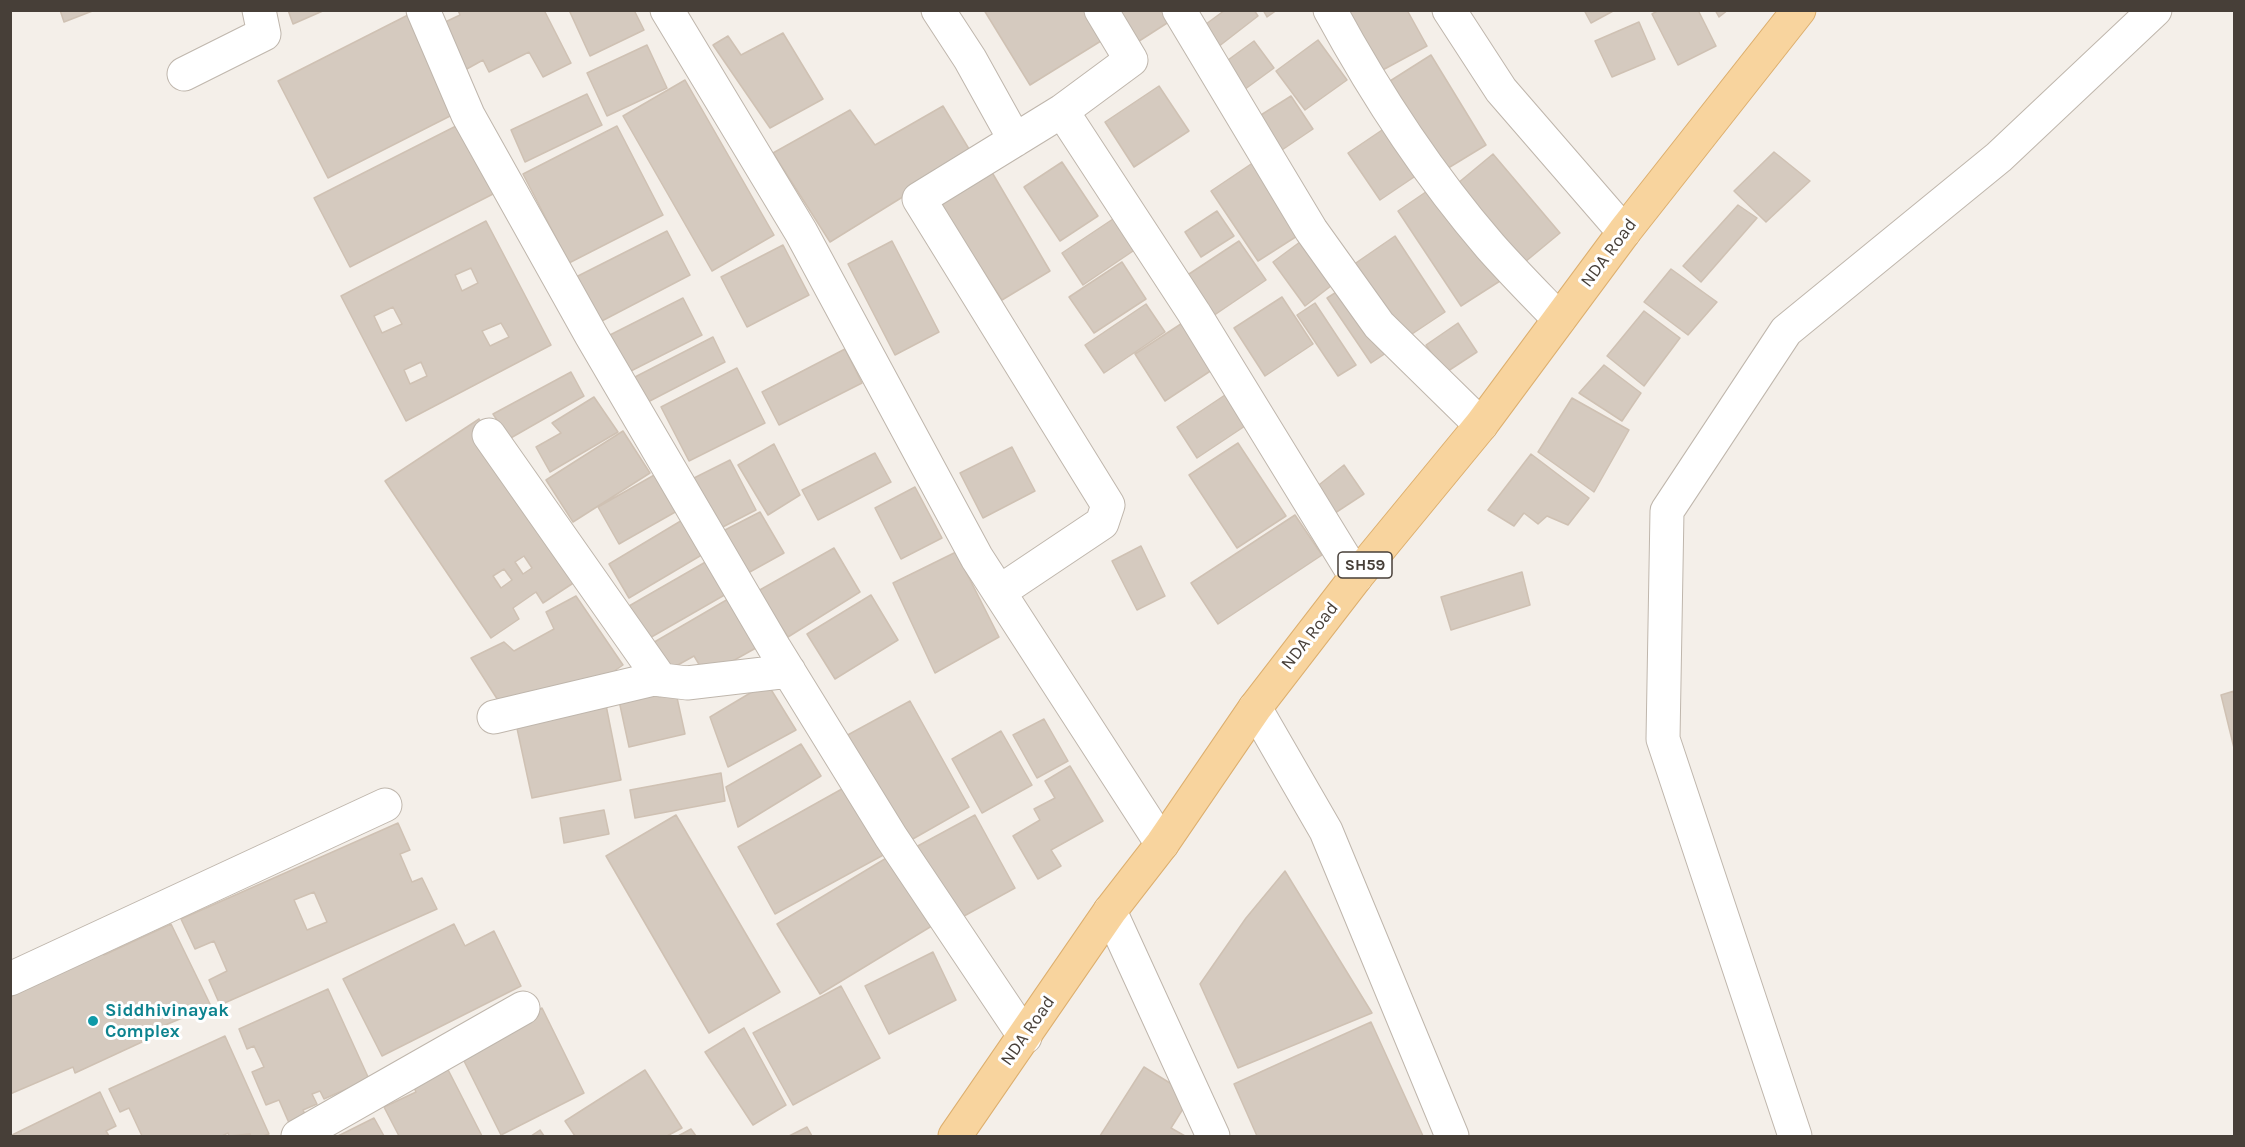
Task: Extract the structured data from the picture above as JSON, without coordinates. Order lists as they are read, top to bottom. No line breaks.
{"streets":{"main road":["NDA Road","SH59"]},"places":["Siddhivinayak Complex"]}
